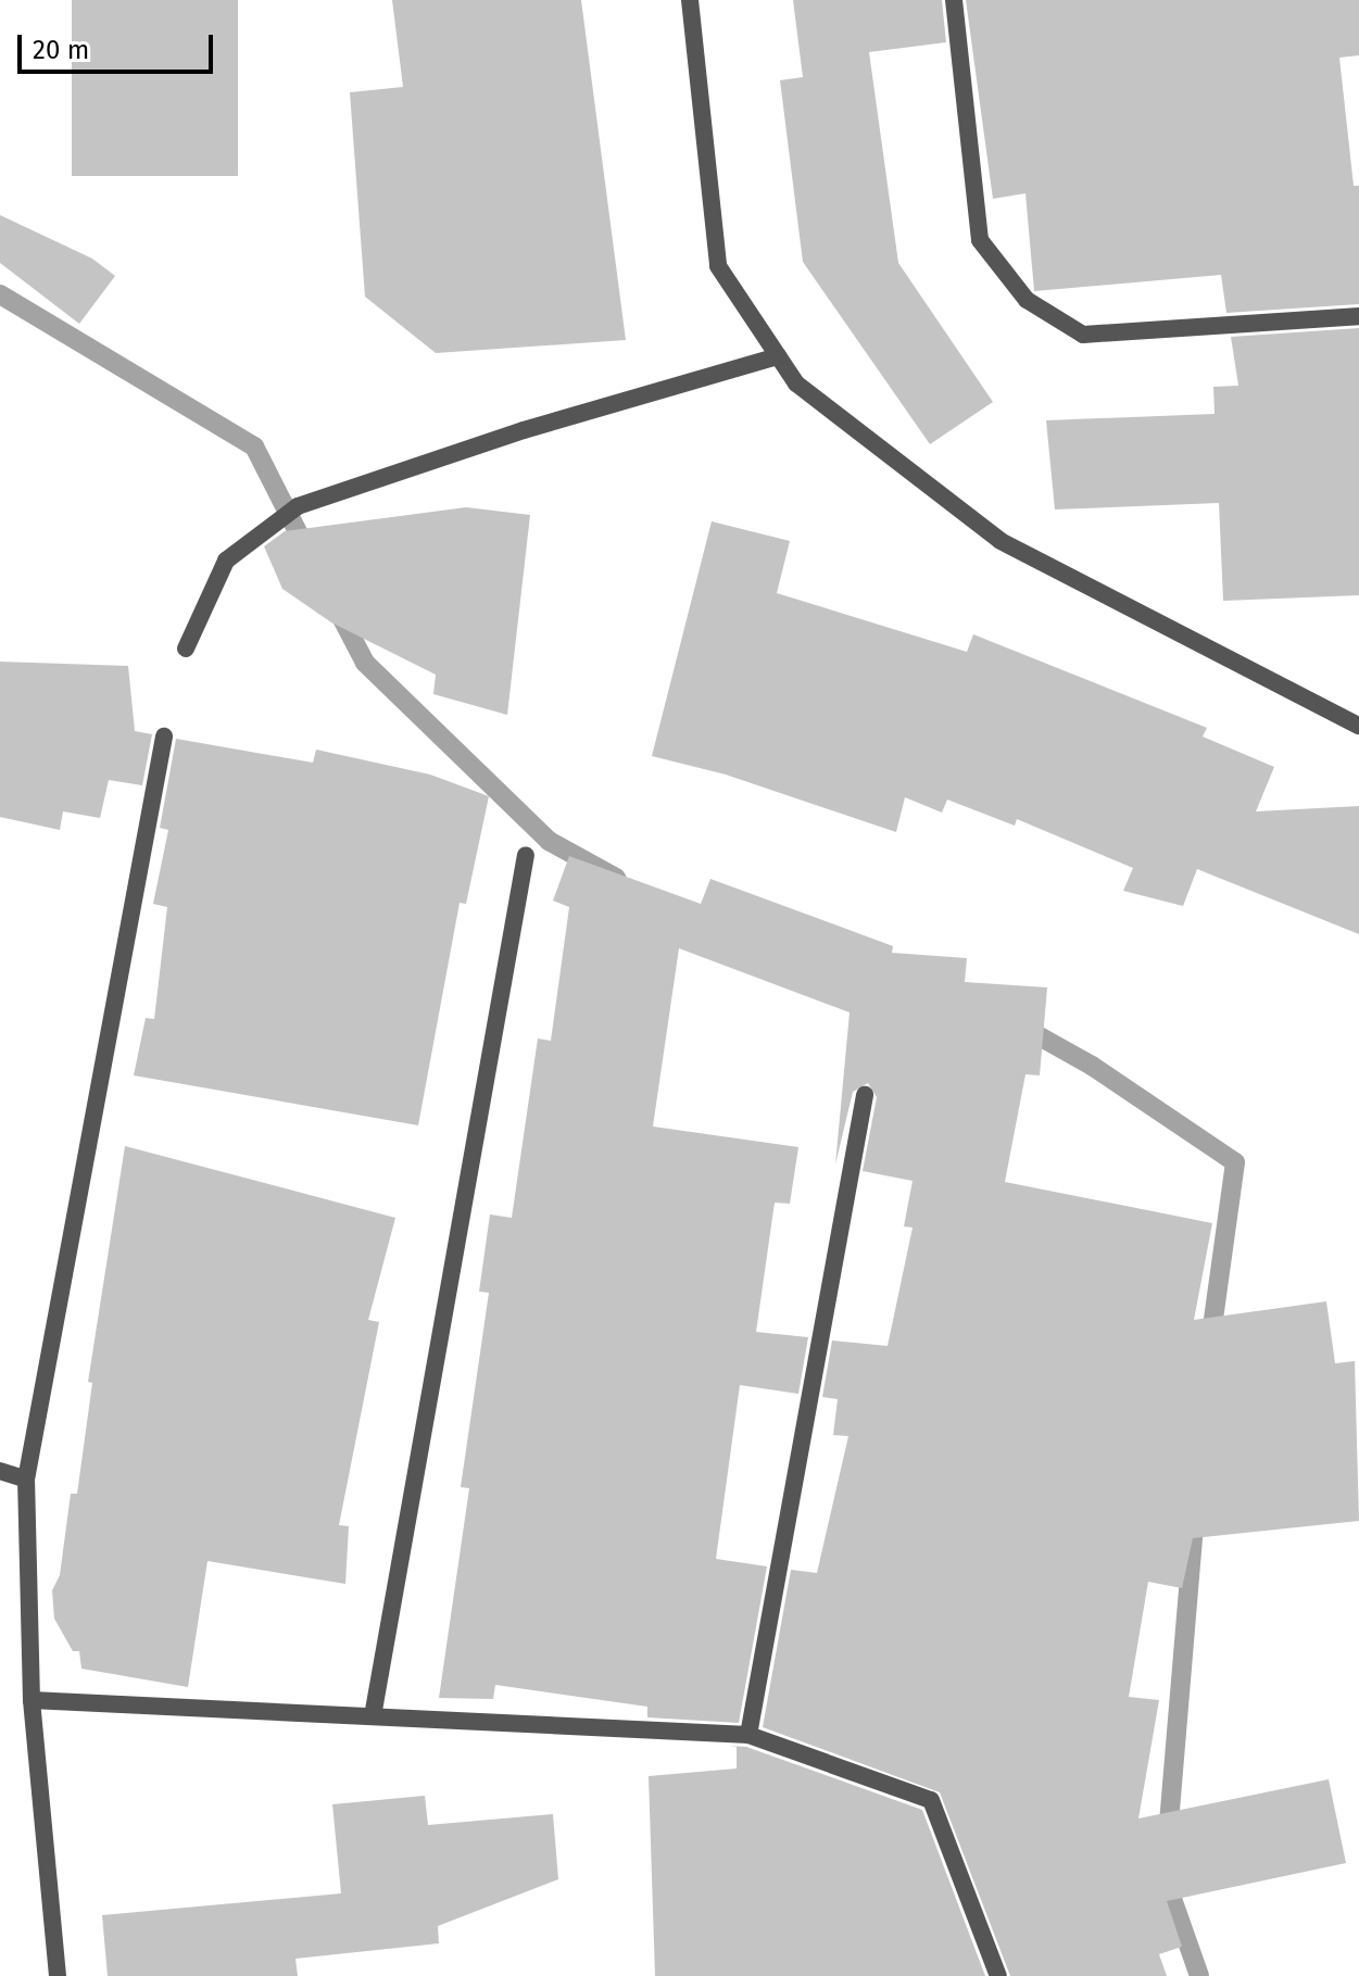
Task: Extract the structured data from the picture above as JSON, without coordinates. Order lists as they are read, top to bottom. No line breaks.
{"scale_bar":"20 m"}
